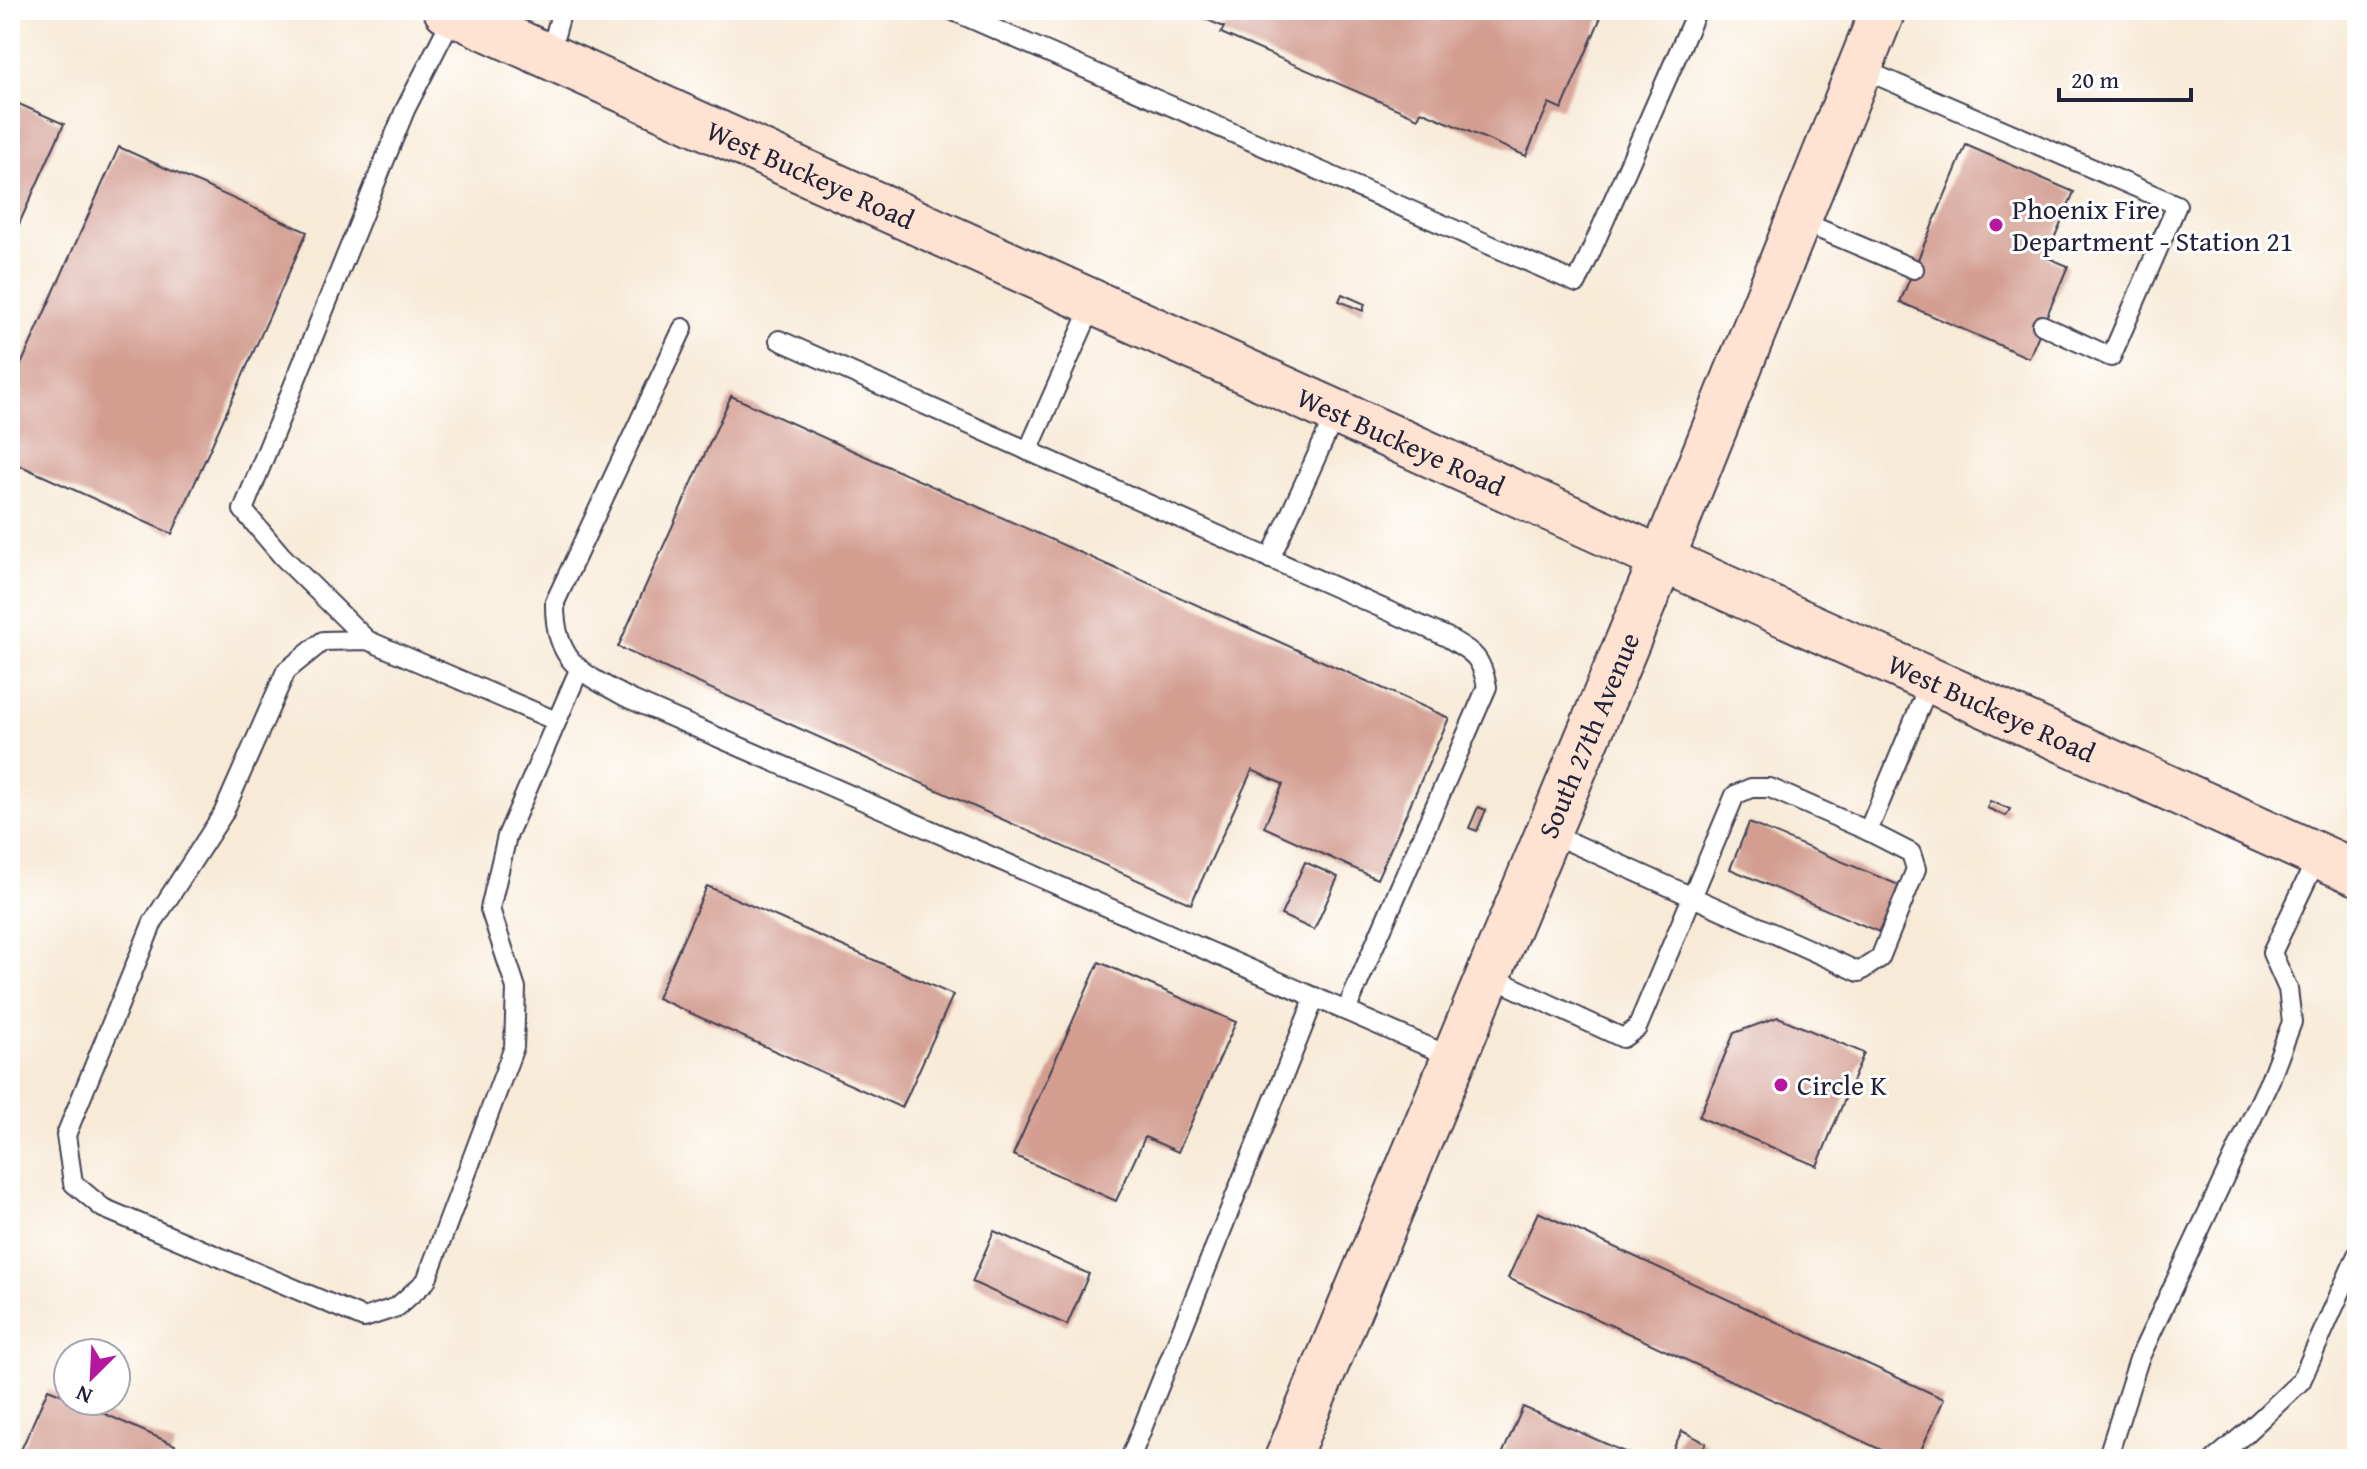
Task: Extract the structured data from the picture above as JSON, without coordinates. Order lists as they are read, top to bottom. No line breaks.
{"streets":{"main road":["West Buckeye Road","South 27th Avenue"]},"crossings":[["West Buckeye Road","South 27th Avenue"]],"places":["Phoenix Fire Department - Station 21","Circle K"],"scale_bar":"20 m","north":"bottom left"}
